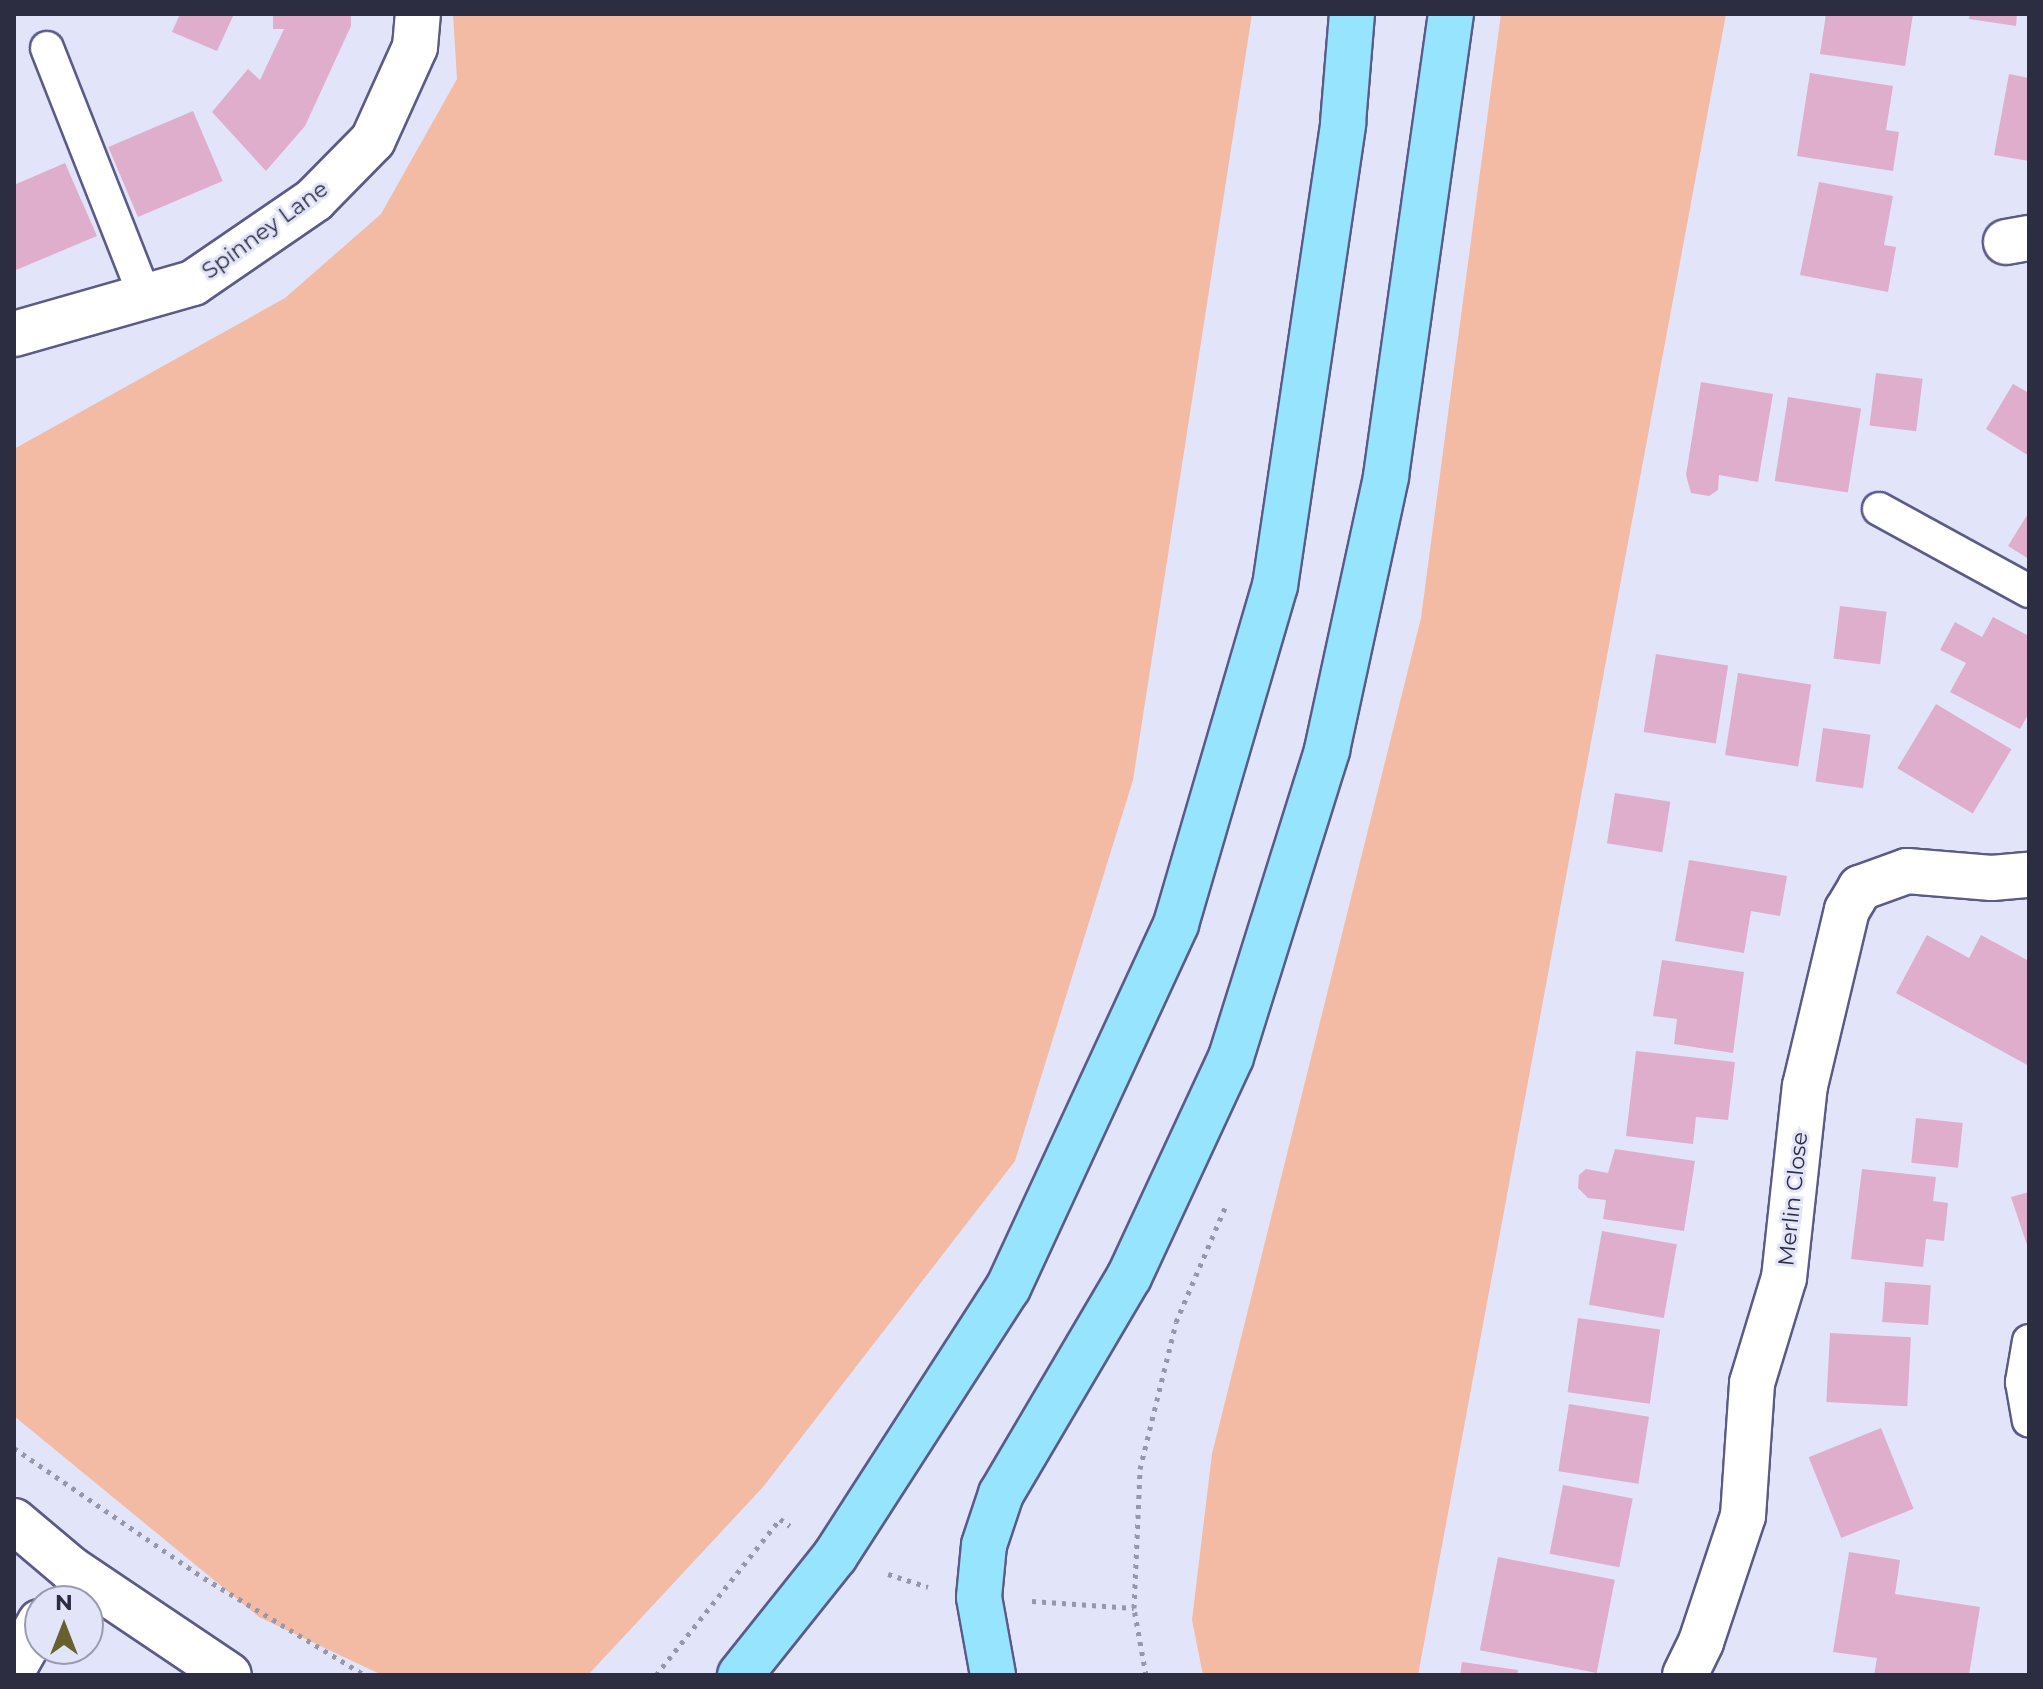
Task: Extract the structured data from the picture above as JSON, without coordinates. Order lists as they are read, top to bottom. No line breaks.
{"streets":{"street":["Spinney Lane","Merlin Close"]},"north":"top"}
